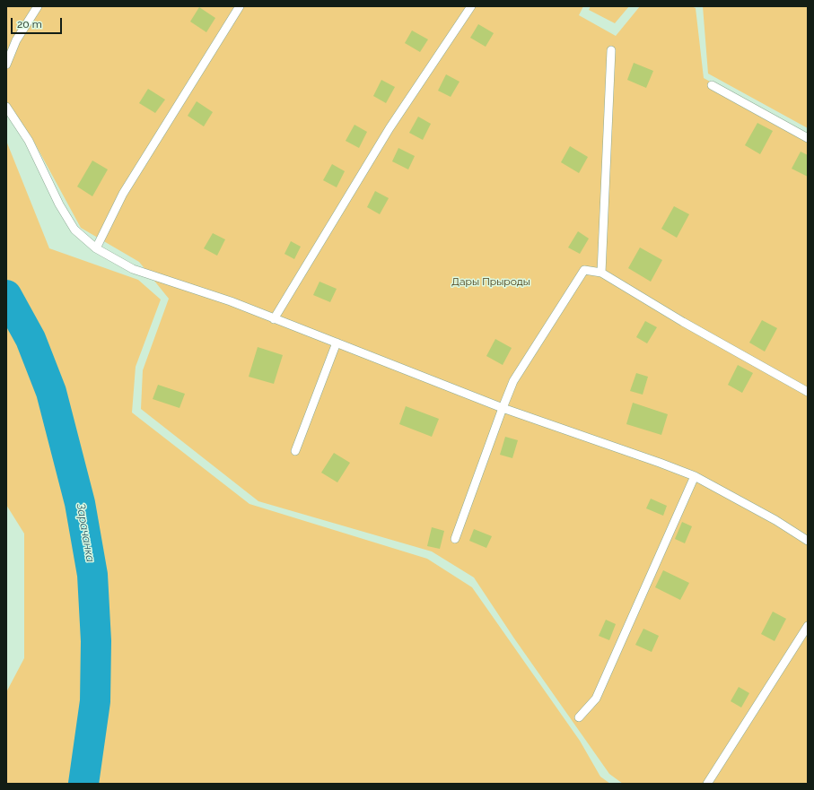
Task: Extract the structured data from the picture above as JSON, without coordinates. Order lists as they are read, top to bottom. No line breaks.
{"water":["Зарачанка"],"parks":["Дары Прыроды"],"scale_bar":"20 m"}
